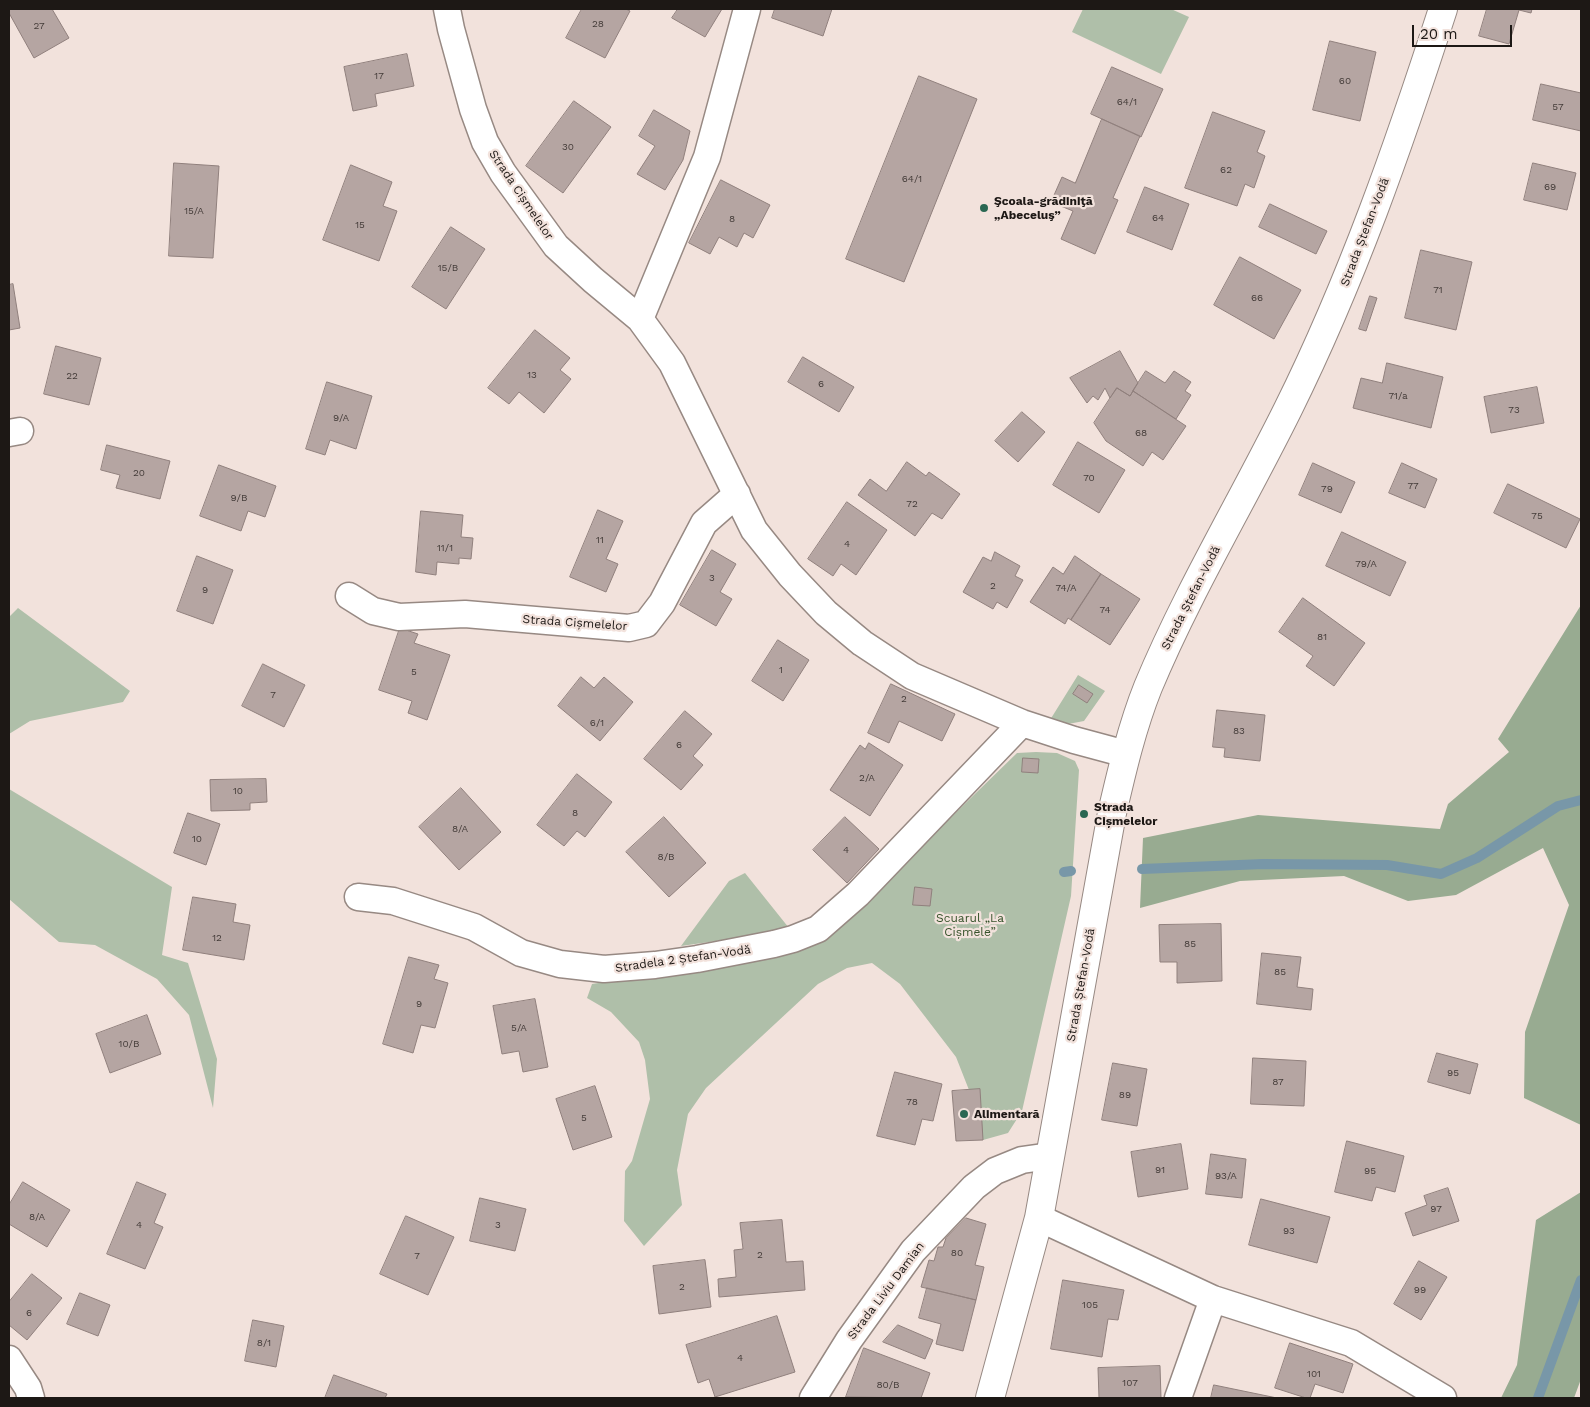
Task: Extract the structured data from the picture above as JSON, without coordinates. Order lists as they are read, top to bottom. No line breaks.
{"streets":{"street":["Strada Cișmelelor","Strada Ștefan-Vodă","Stradela 2 Ștefan-Vodă","Strada Liviu Damian"]},"crossings":[["Strada Cișmelelor","Strada Ștefan-Vodă"],["Strada Cișmelelor","Stradela 2 Ștefan-Vodă"],["Strada Ștefan-Vodă","Strada Liviu Damian"]],"parks":["Scuarul „La Cișmele”"],"places":["Şcoala-grădiniţă „Abeceluş”","Strada Cișmelelor","Alimentară"],"house_numbers":["28","27","17","60","64/1","57","30","62","64/1","69","15/A","64","8","15","15/B","71","66","13","22","6","71/a","73","9/A","68","20","70","77","79","9/B","72","75","11","4","11/1","79/A","3","2","74/A","9","74","81","1","5","7","2","6/1","83","6","2/A","10","8","8/A","10","4","8/B","12","85","85","9","5/A","10/B","95","87","89","78","5","91","95","93/A","97","8/A","4","3","93","80","2","7","2","99","105","6","8/1","4","101","107","80/B"],"scale_bar":"20 m"}
